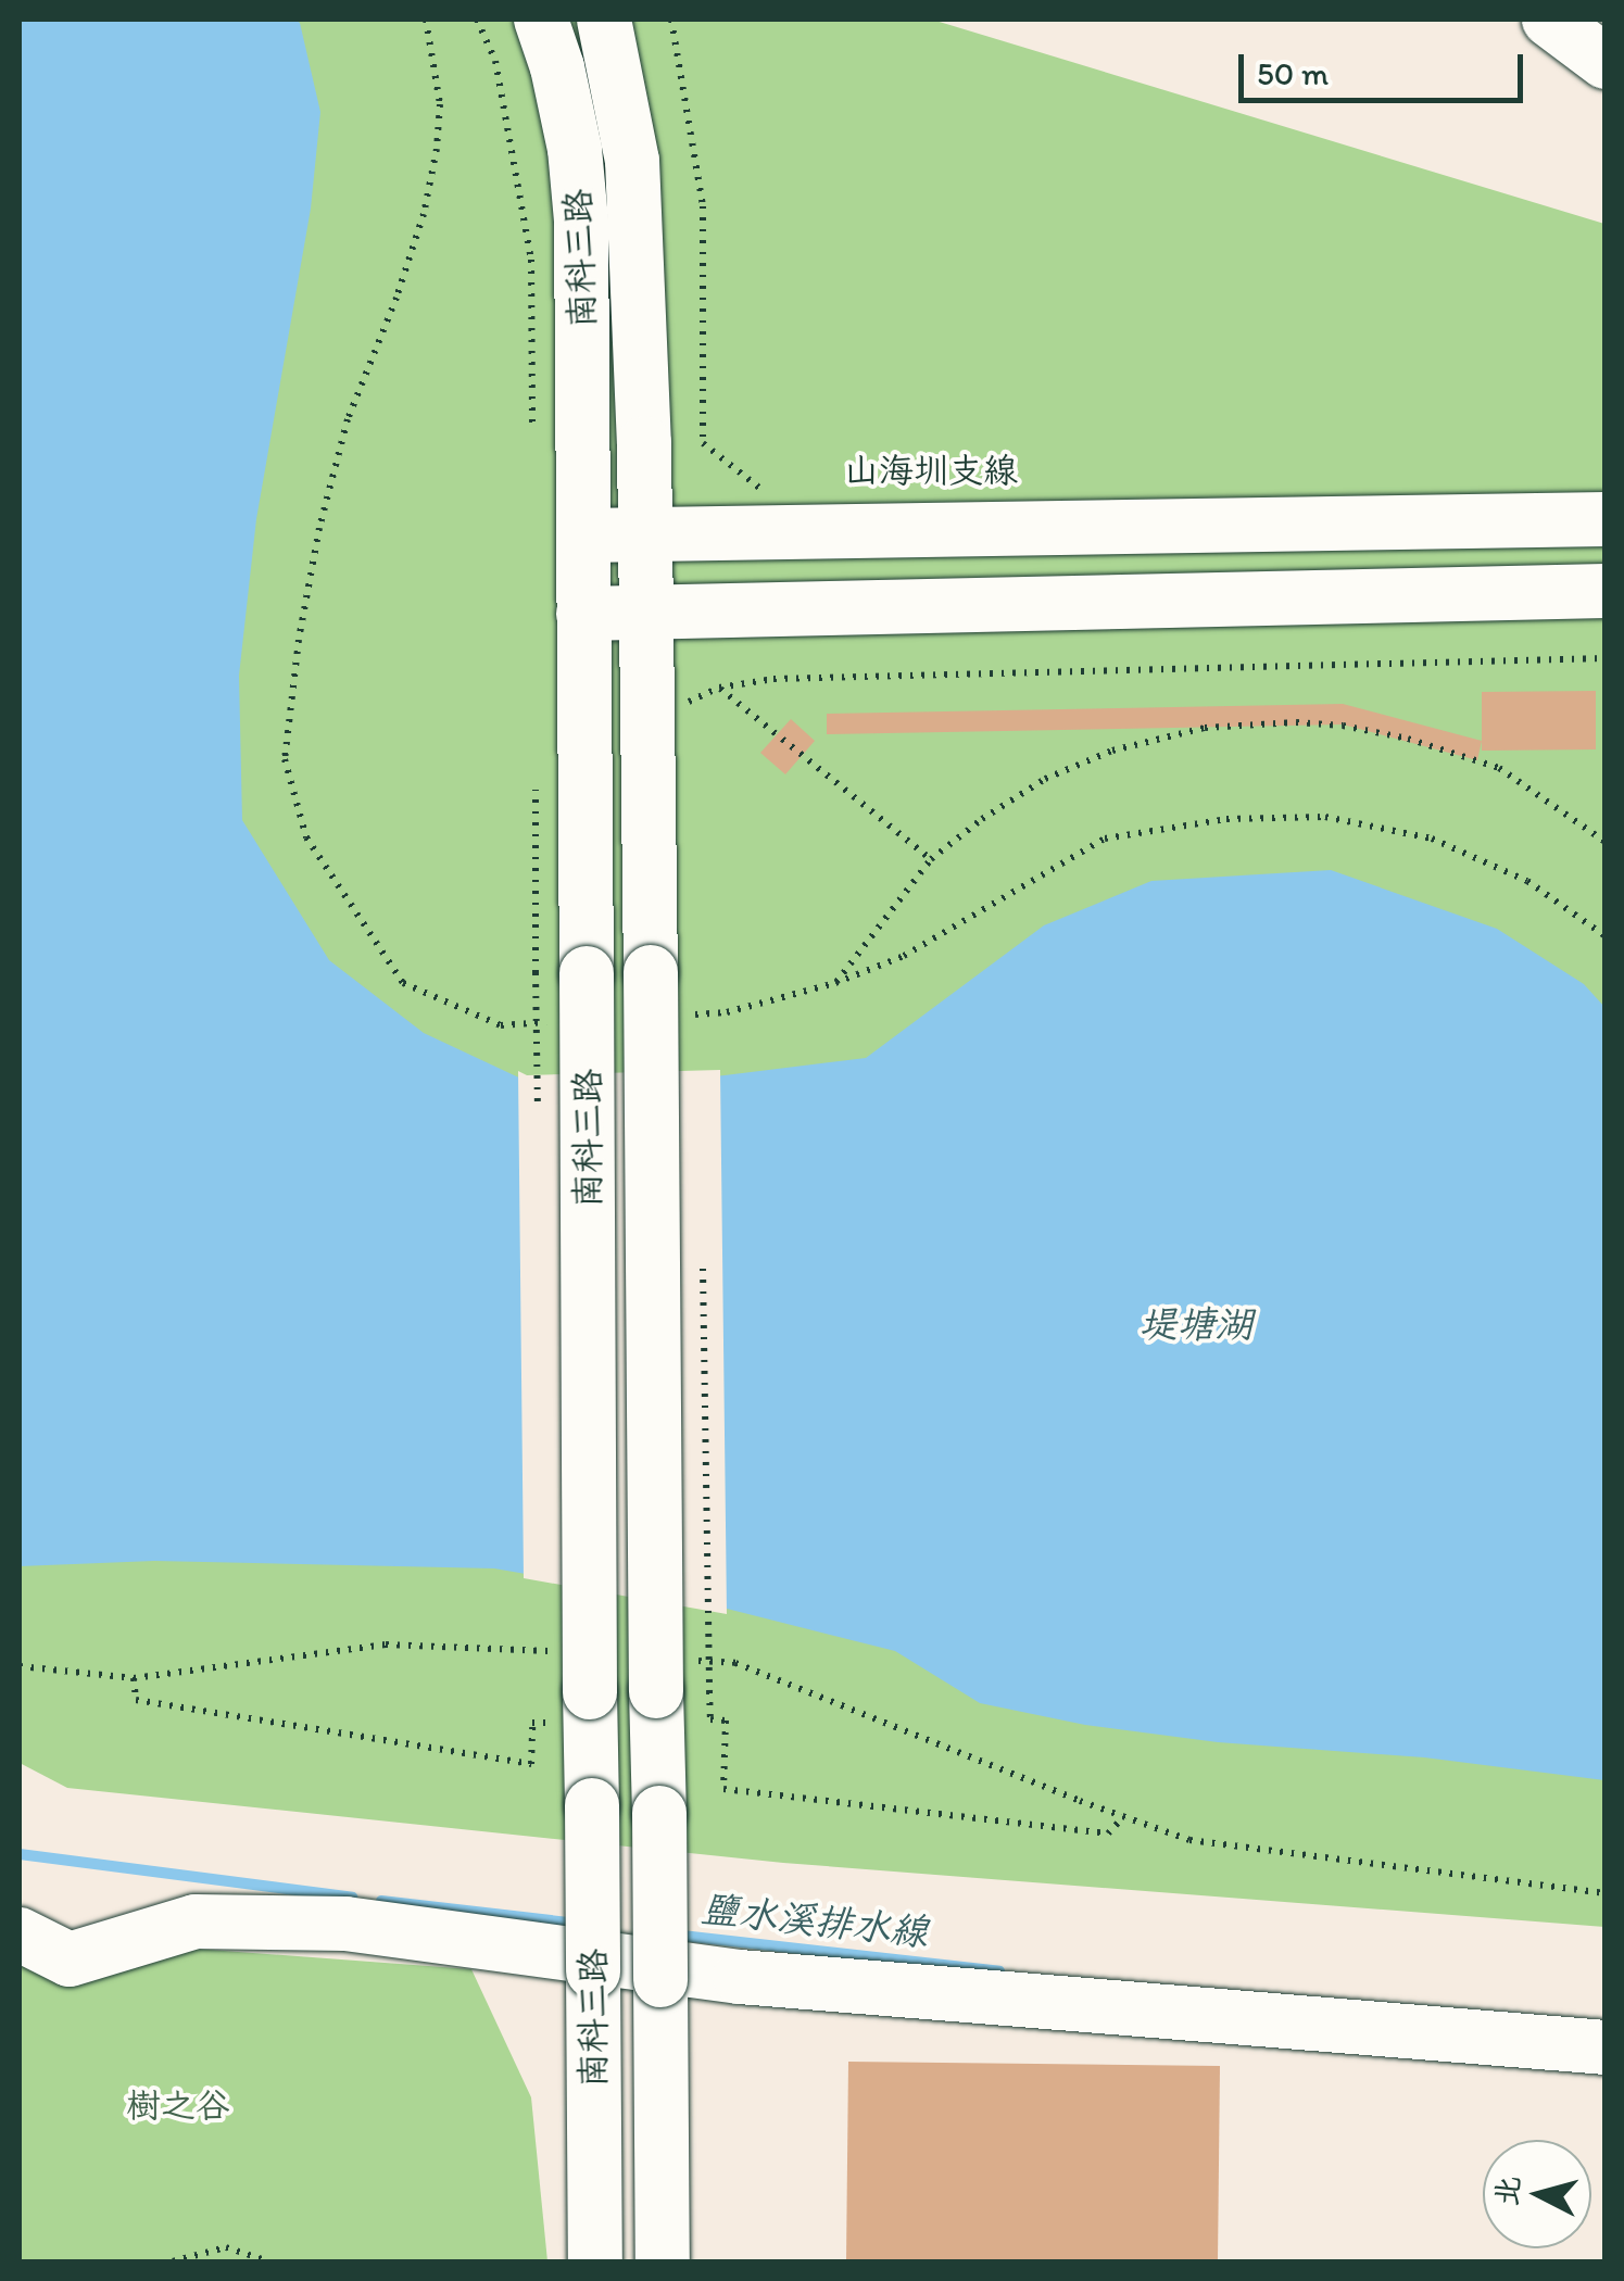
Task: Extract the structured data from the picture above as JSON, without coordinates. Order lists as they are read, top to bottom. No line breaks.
{"streets":{"street":["南科三路"]},"water":["堤塘湖","鹽水溪排水線"],"parks":["樹之谷"],"scale_bar":"50 m","north":"left"}
